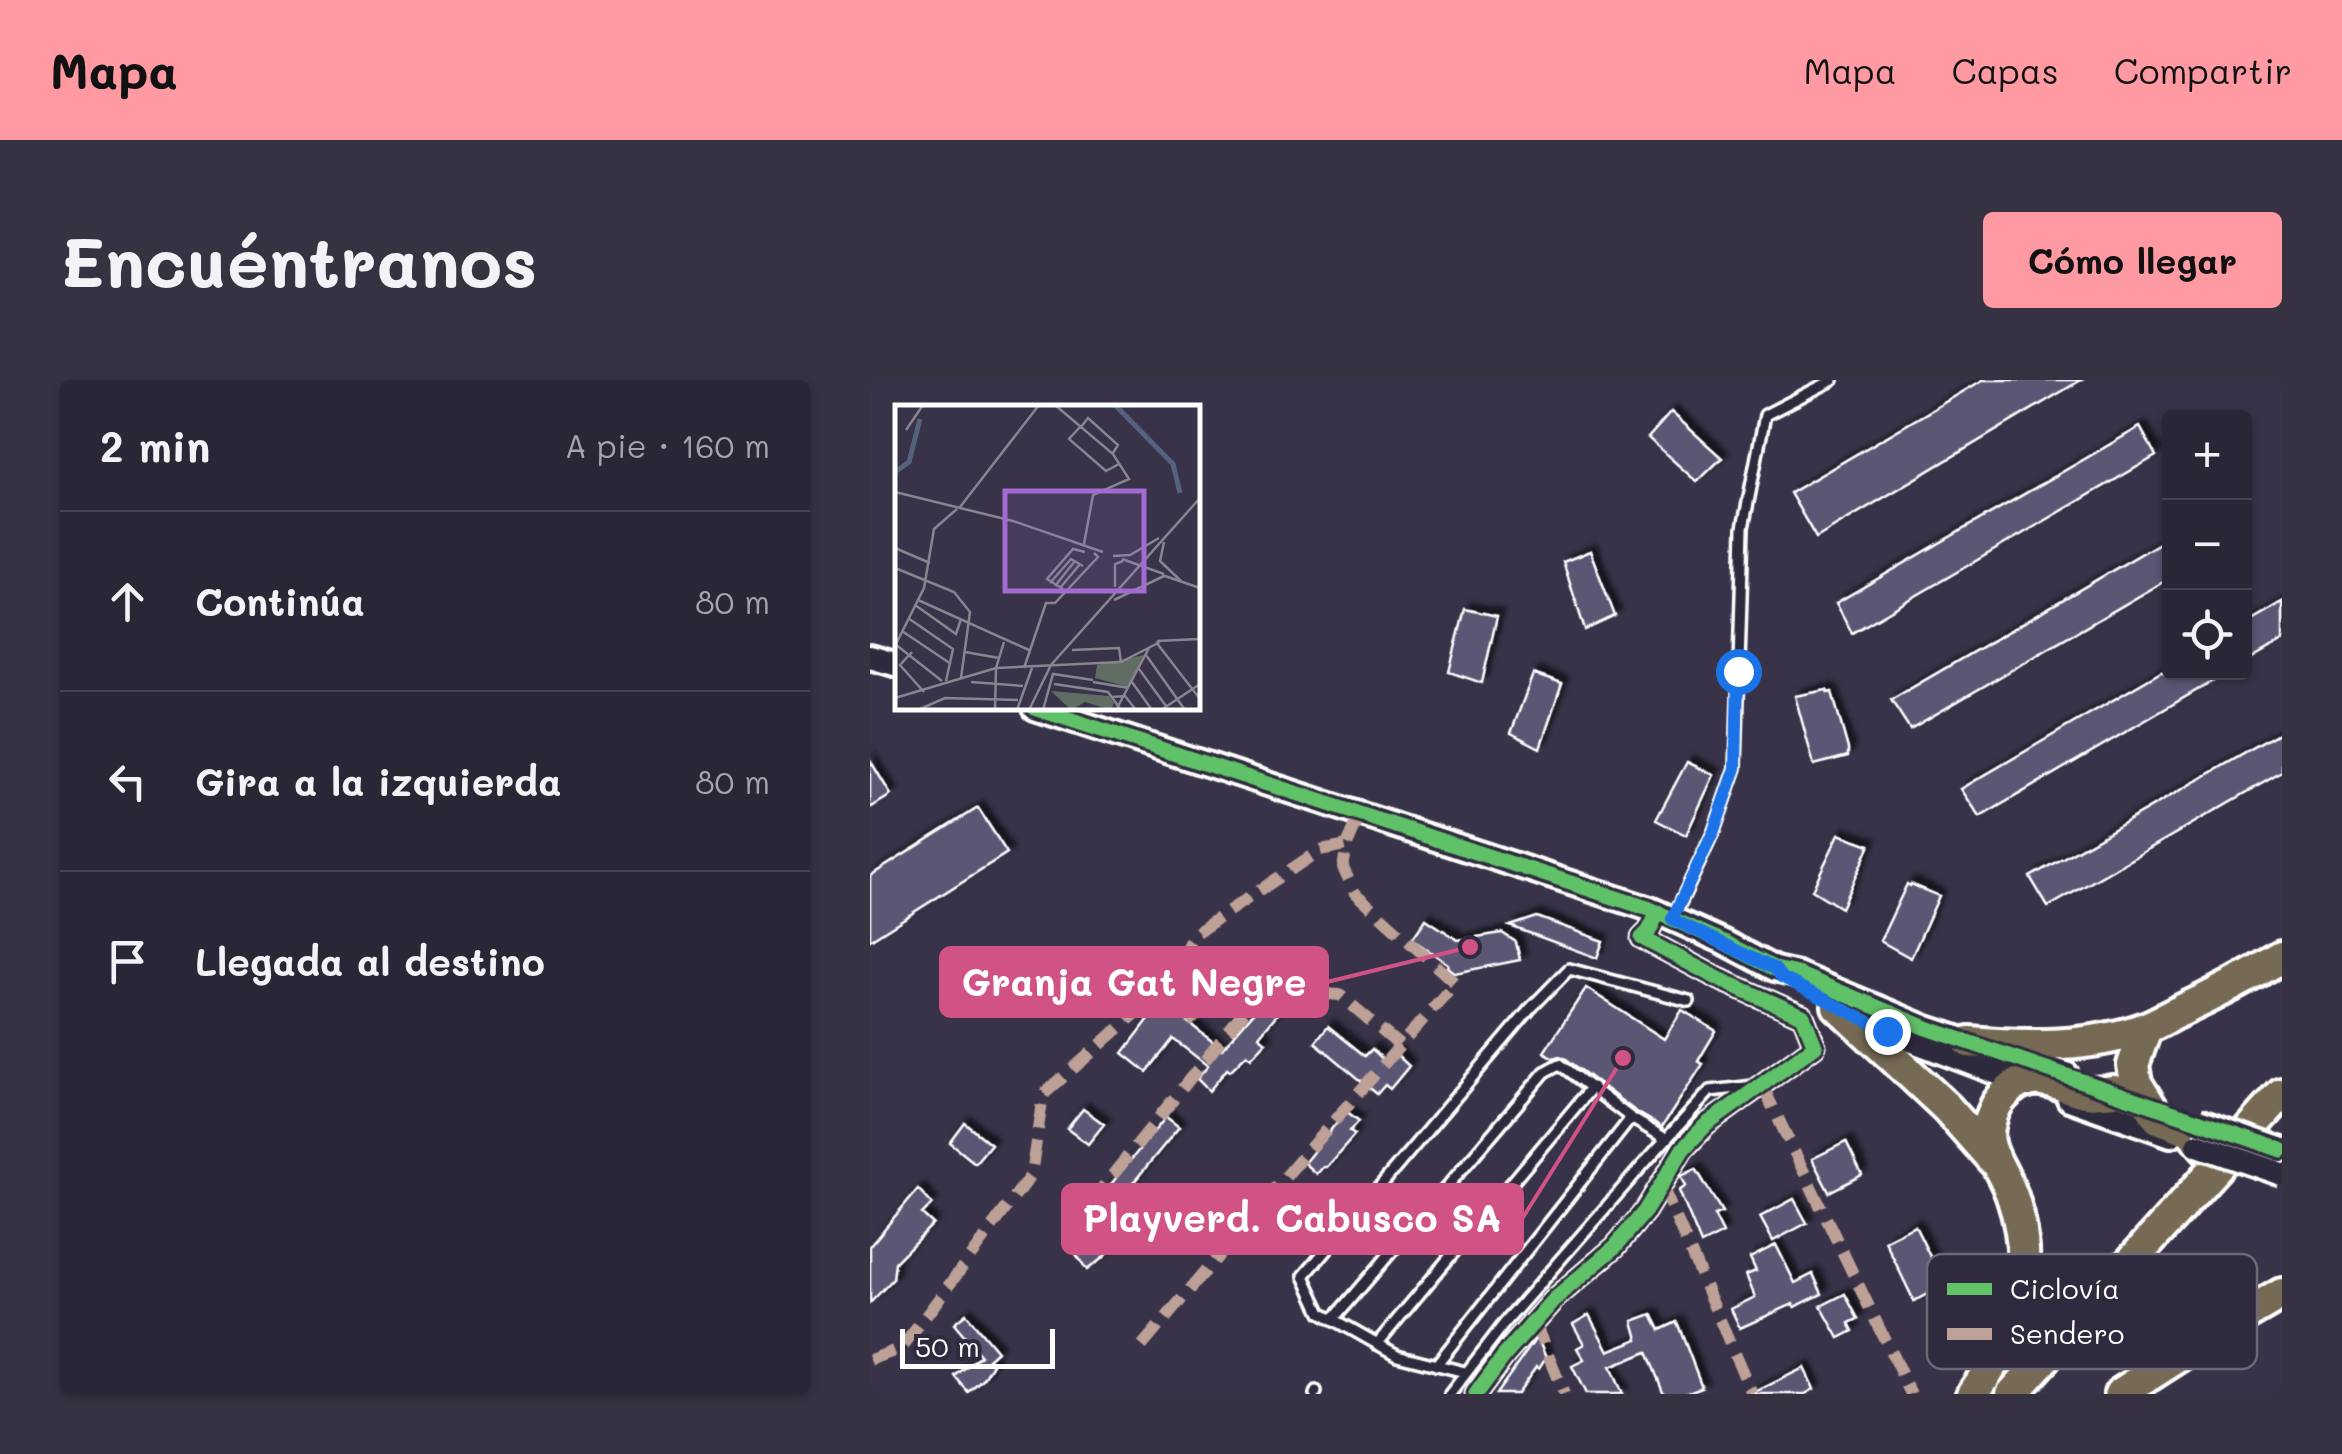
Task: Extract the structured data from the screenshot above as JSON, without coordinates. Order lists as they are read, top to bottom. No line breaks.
{"places":["Granja Gat Negre","Playverd. Cabusco SA"],"legend":["Ciclovía","Sendero"],"scale_bar":"50 m","page":{"header":"Mapa","nav":["Mapa","Capas","Compartir"],"buttons":"Cómo llegar","title":"Encuéntranos","heading":["2 min","A pie · 160 m"],"map_buttons":["+","−"],"list":[["Continúa","80 m"],["Gira a la izquierda","80 m"],"Llegada al destino"],"scale":"50 m"}}
